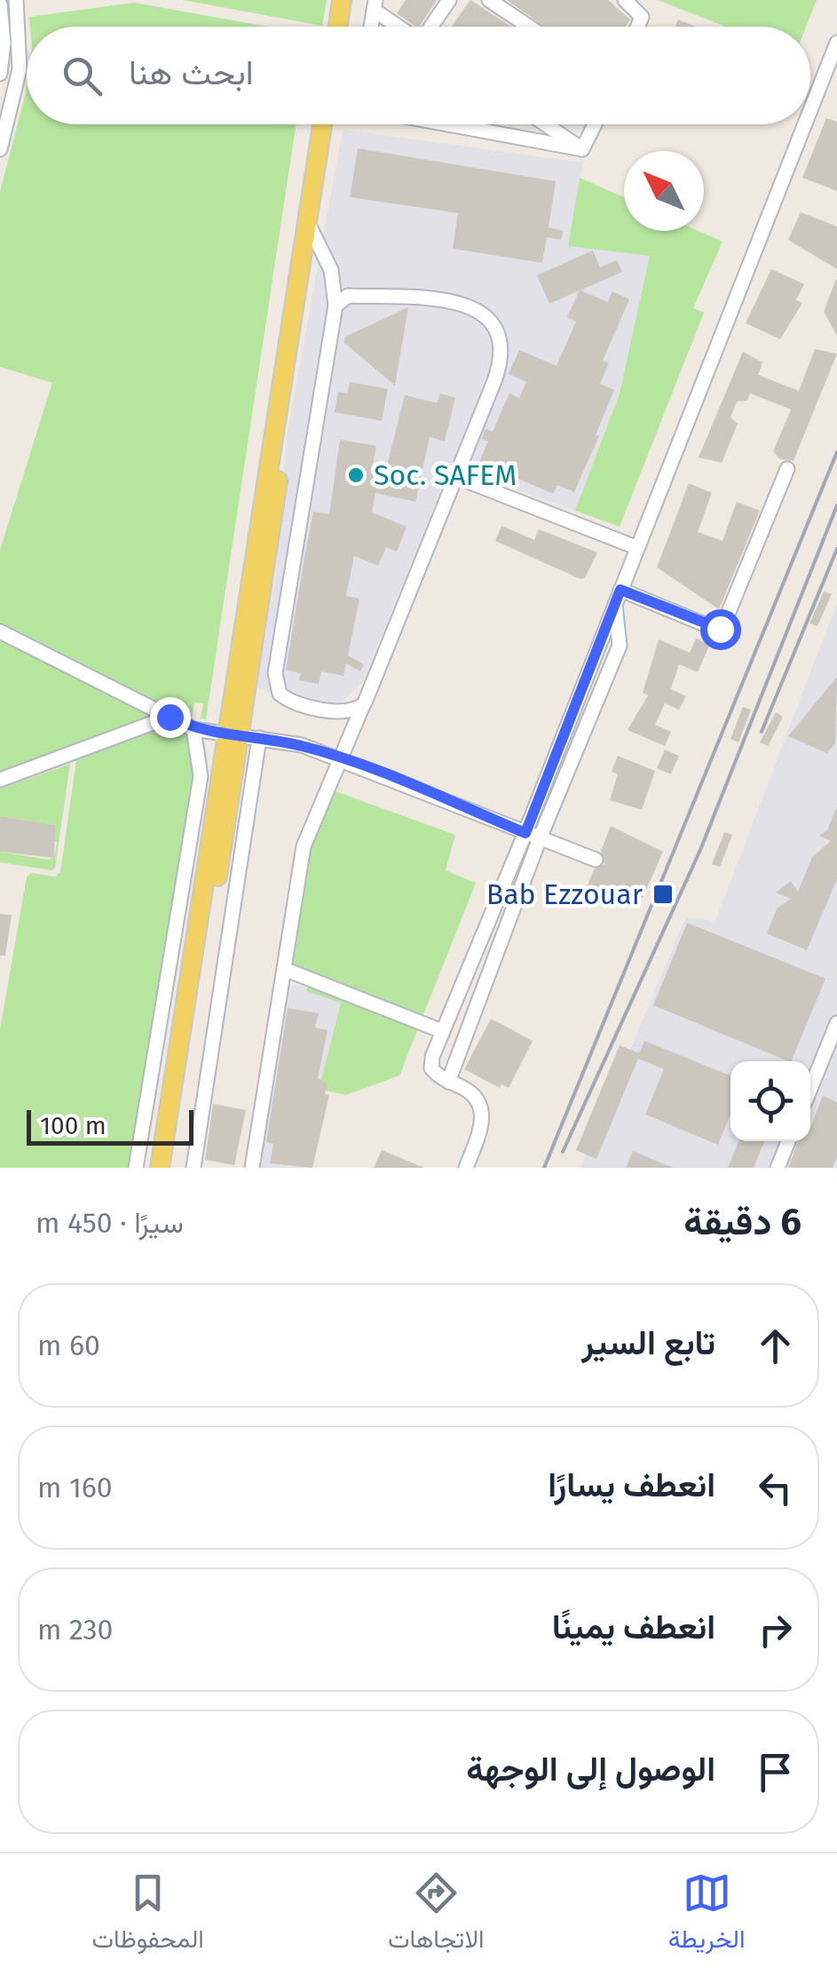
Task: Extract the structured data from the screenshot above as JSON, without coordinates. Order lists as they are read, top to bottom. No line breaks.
{"places":{"other":["Soc. SAFEM"],"transit":["Bab Ezzouar"]},"scale_bar":"100 m","north":"top left","page":{"search":"ابحث هنا","scale":"100 m","heading":["6 دقيقة","سيرًا · 450 m"],"list":[["تابع السير","60 m"],["انعطف يسارًا","160 m"],["انعطف يمينًا","230 m"],"الوصول إلى الوجهة"],"nav":["الخريطة","الاتجاهات","المحفوظات"]}}
